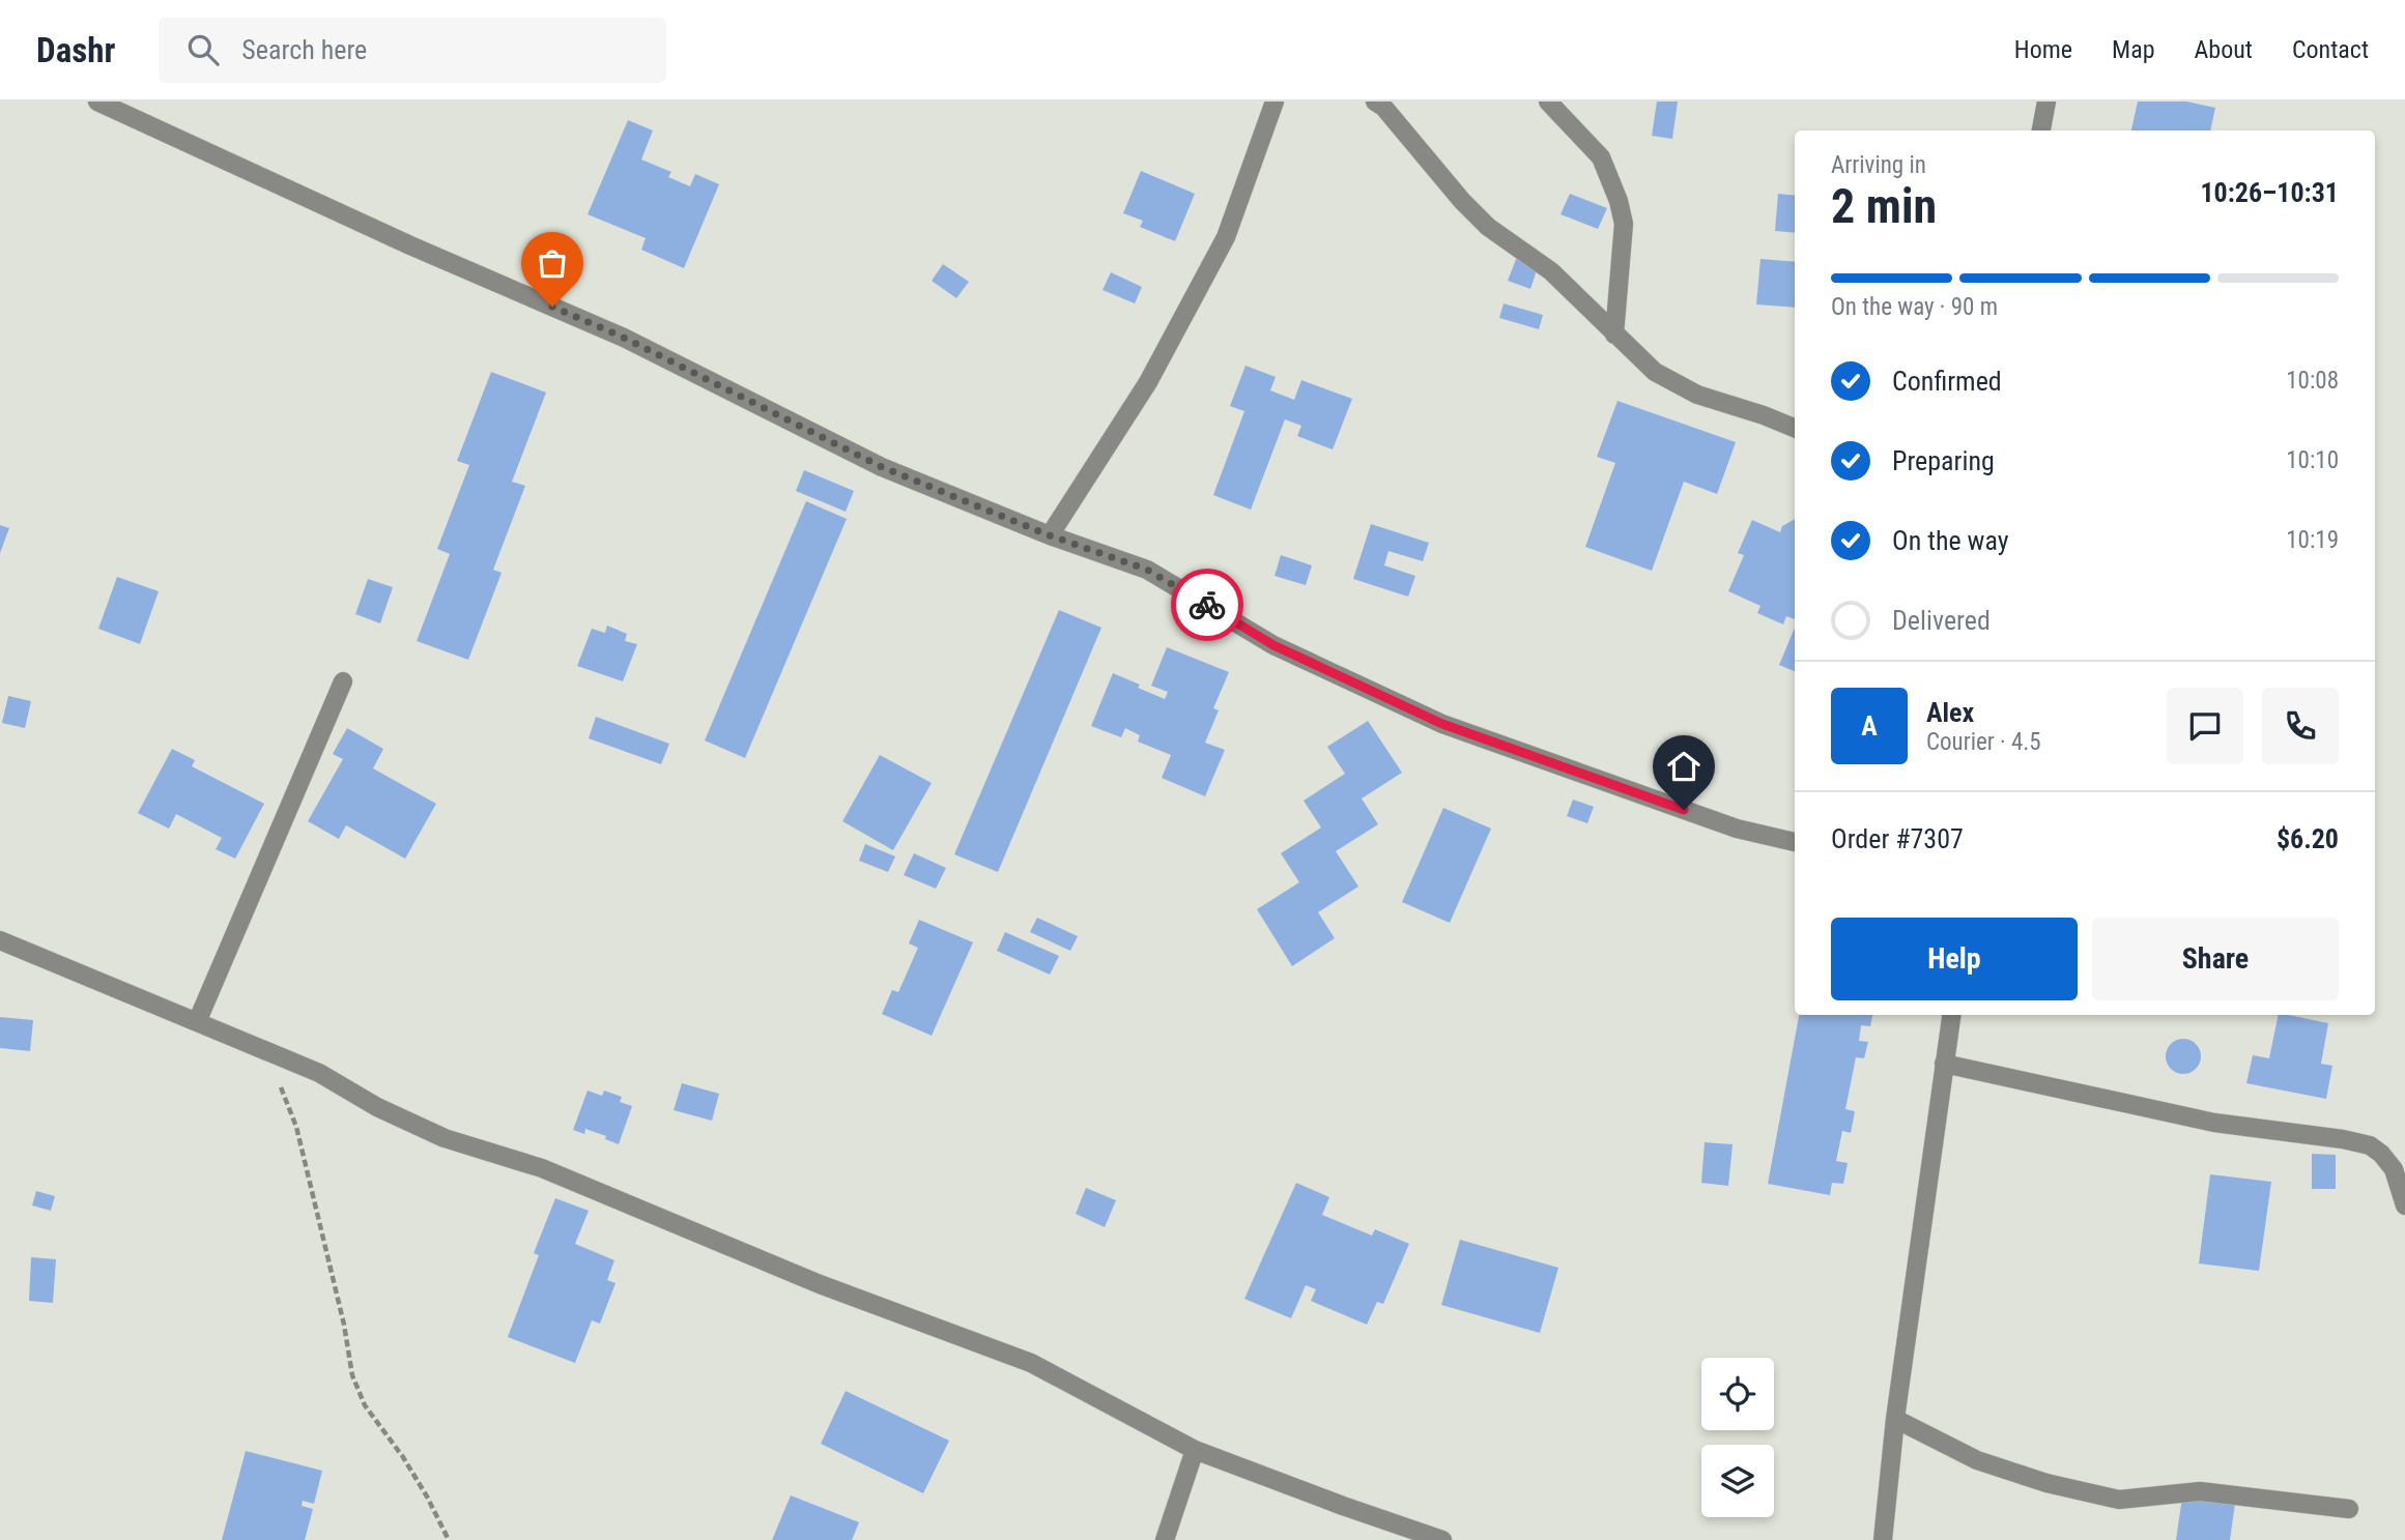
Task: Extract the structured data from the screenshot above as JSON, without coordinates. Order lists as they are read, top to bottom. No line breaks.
{"page":{"header":"Dashr","search":"Search here","nav":["Home","Map","About","Contact"],"heading":["2 min","Arriving in","10:26–10:31"],"panel":["Alex","Courier · 4.5","Order #7307","$6.20"],"bar":"On the way · 90 m","list":[["Confirmed","10:08"],["Preparing","10:10"],["On the way","10:19"],"Delivered"],"round":"A","buttons":["Help","Share"]}}
